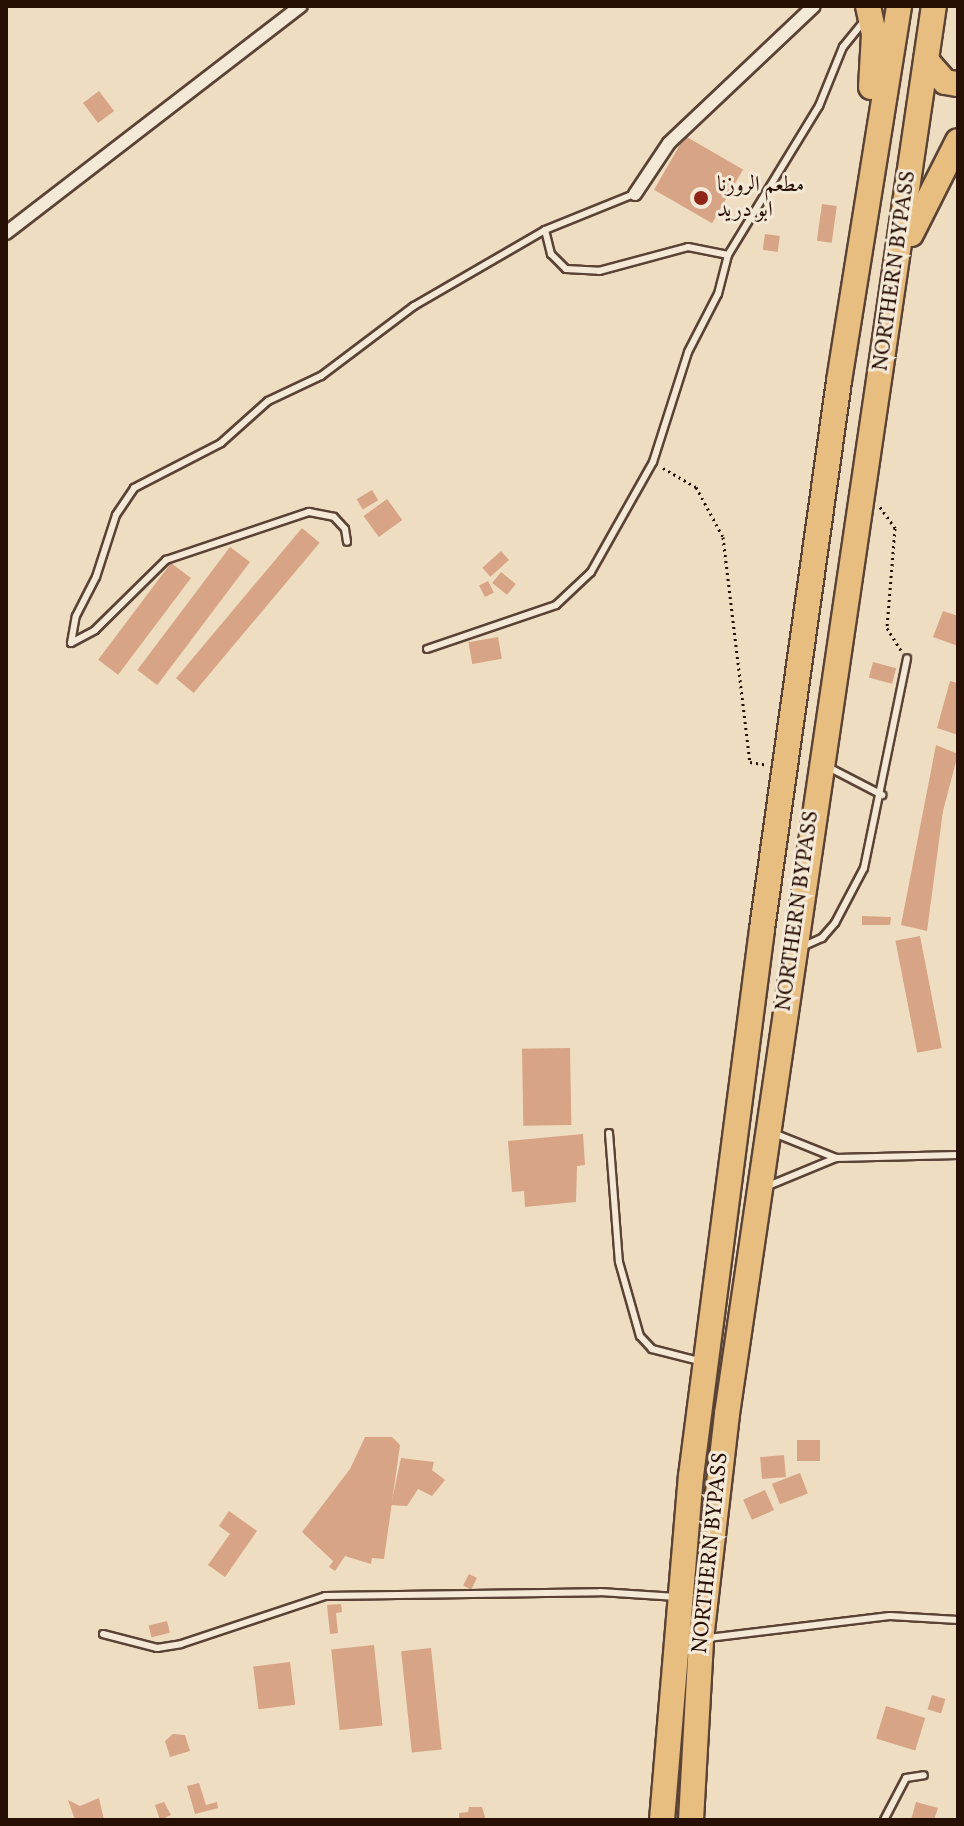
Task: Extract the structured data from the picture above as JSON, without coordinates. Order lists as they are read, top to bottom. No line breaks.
{"streets":{"highway":["NORTHERN BYPASS"]},"places":["مطعم الروزنا ابو دريد"]}
